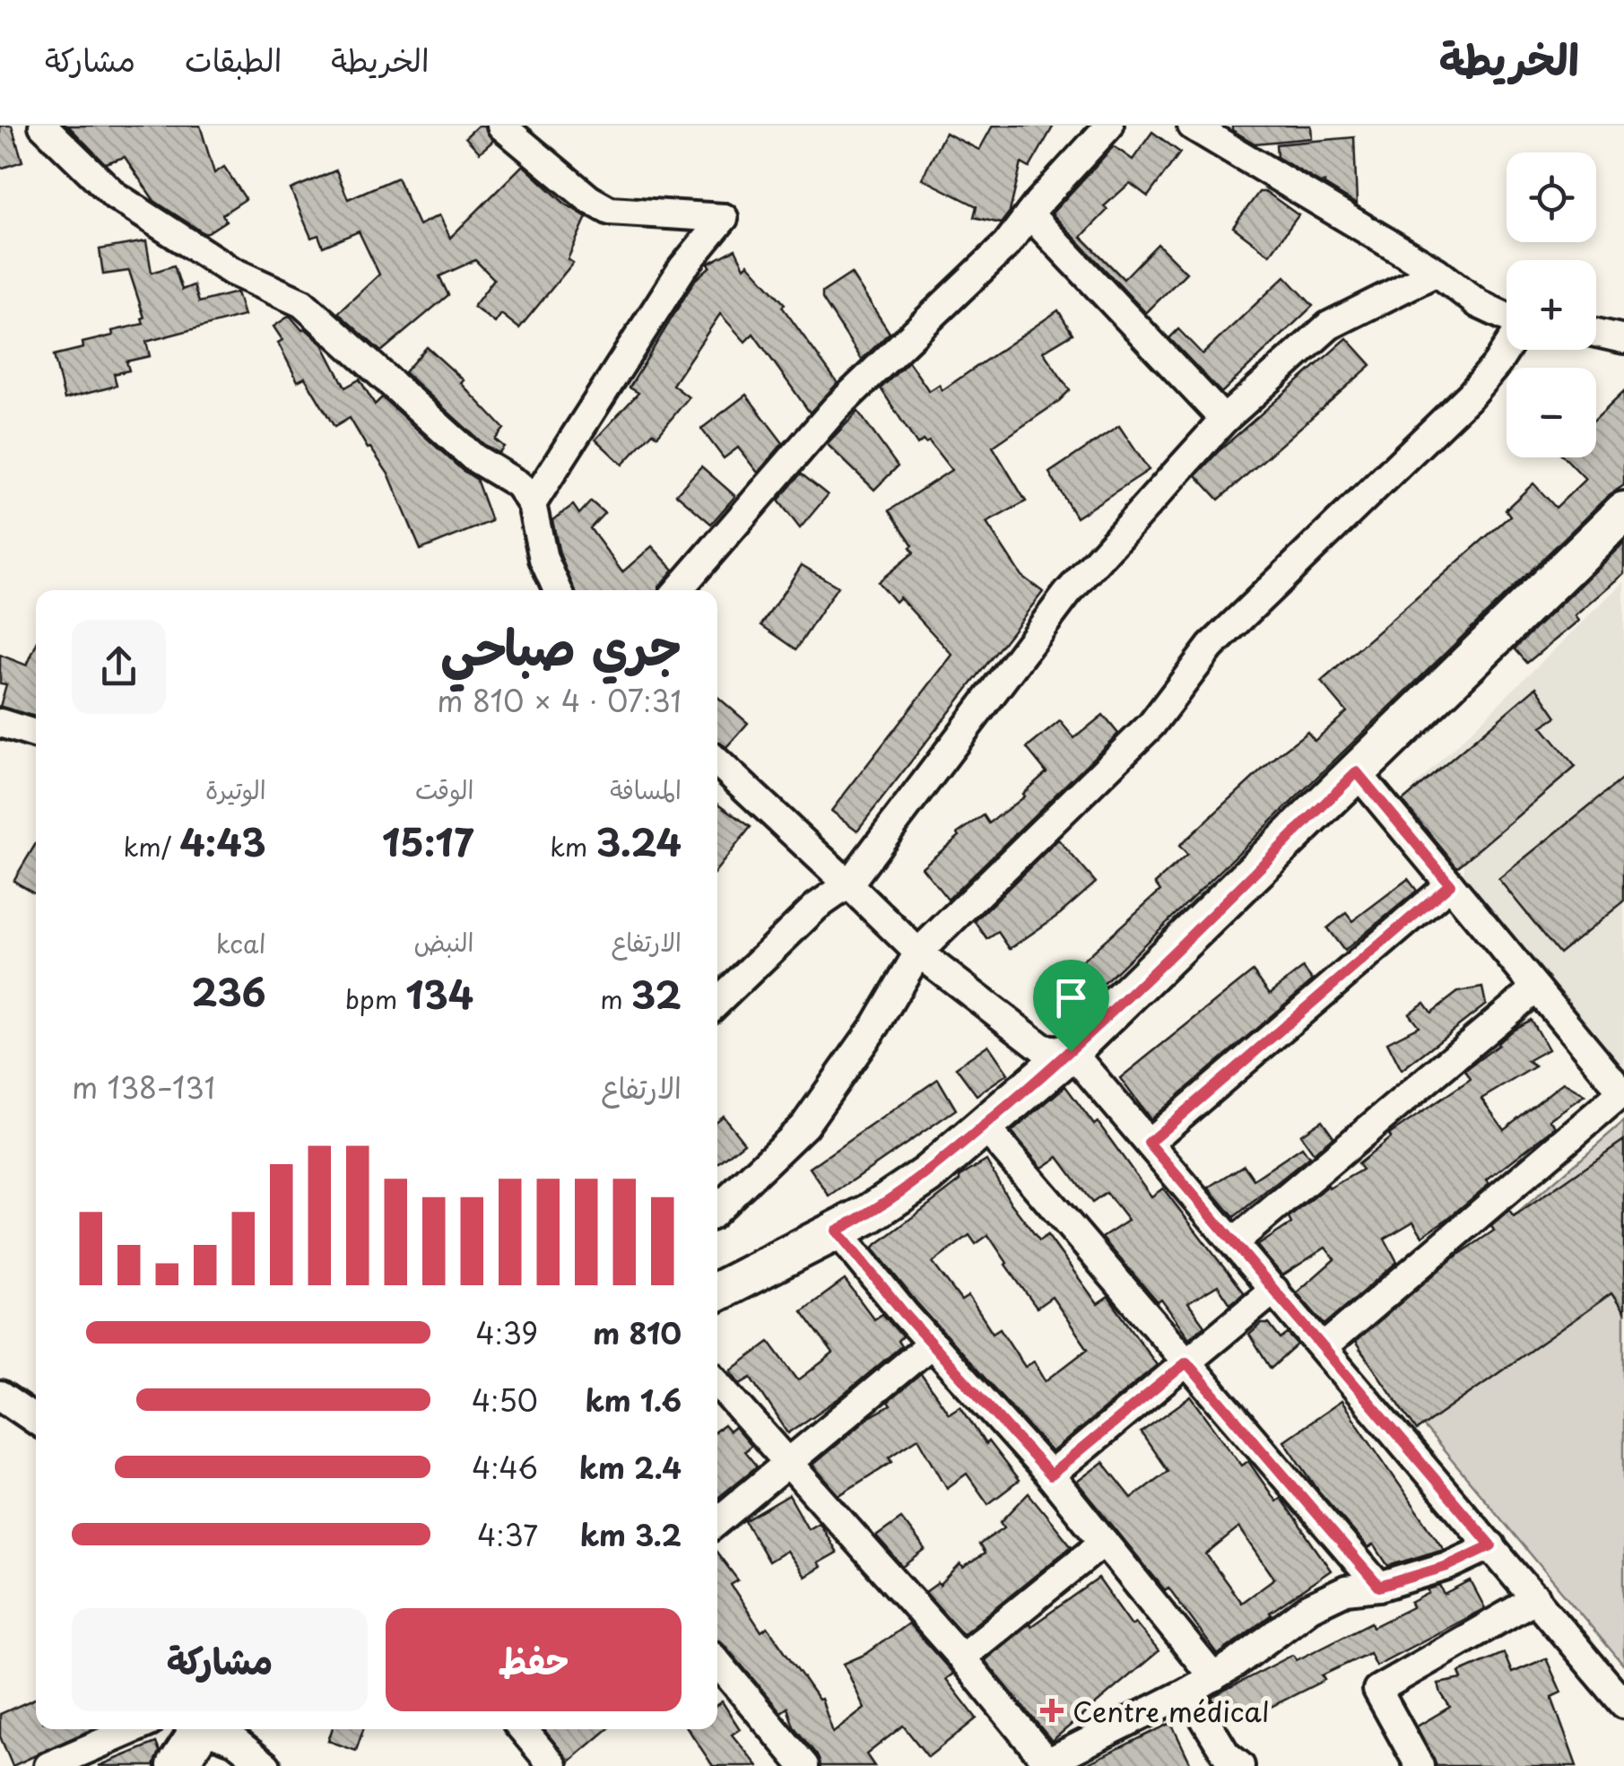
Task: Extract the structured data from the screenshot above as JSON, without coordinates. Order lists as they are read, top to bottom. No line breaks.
{"places":{"health":["Centre médical"]},"page":{"header":"الخريطة","nav":["الخريطة","الطبقات","مشاركة"],"map_buttons":["+","−"],"heading":["جري صباحي","07:31 · 4 × 810 m"],"stats":[["المسافة","3.24 km"],["الوقت","15:17"],["الوتيرة","4:43 /km"],["الارتفاع","32 m"],["النبض","134 bpm"],["kcal","236"]],"chart":["الارتفاع","131–138 m"],"list":[{"name":"810 m","note":"4:39"},{"name":"1.6 km","note":"4:50"},{"name":"2.4 km","note":"4:46"},{"name":"3.2 km","note":"4:37"}],"buttons":["حفظ","مشاركة"]}}
